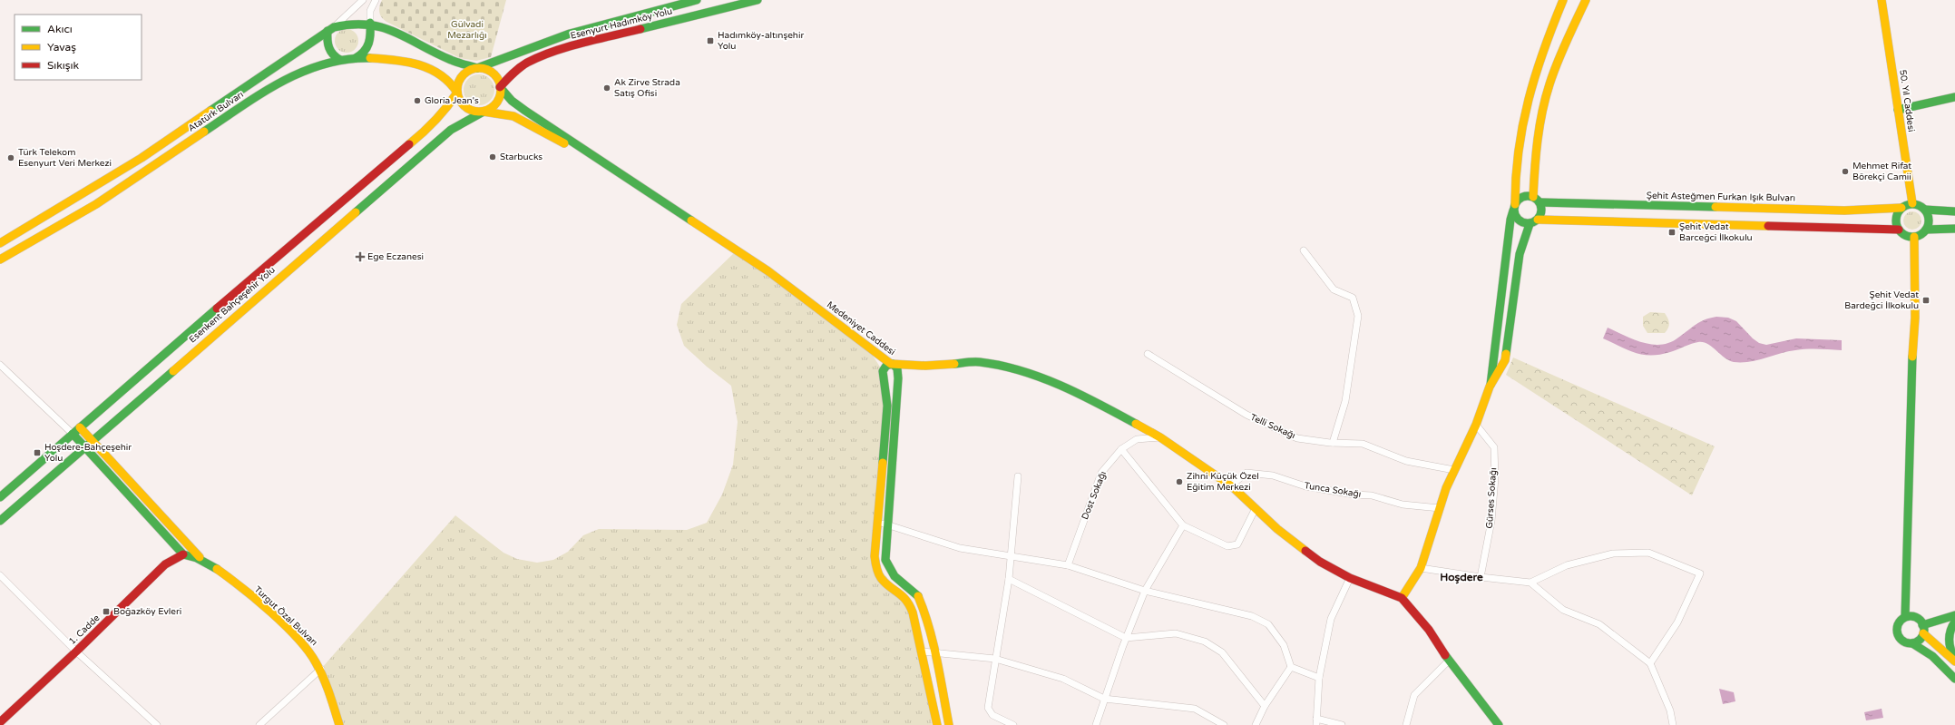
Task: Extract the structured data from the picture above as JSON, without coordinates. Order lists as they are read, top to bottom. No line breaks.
{"streets":{"main road":["Esenyurt Hadımköy Yolu","50. Yıl Caddesi","Atatürk Bulvarı","Şehit Asteğmen Furkan Işık Bulvarı","Esenkent Bahçeşehir Yolu","Medeniyet Caddesi","Turgut Özal Bulvarı","1. Cadde"],"street":["Telli Sokağı","Tunca Sokağı","Dost Sokağı","Gürses Sokağı"]},"crossings":[["Esenyurt Hadımköy Yolu","Atatürk Bulvarı"],["Esenyurt Hadımköy Yolu","Esenkent Bahçeşehir Yolu"],["50. Yıl Caddesi","Şehit Asteğmen Furkan Işık Bulvarı"],["Atatürk Bulvarı","Esenkent Bahçeşehir Yolu"],["Esenkent Bahçeşehir Yolu","Turgut Özal Bulvarı"],["Medeniyet Caddesi","Tunca Sokağı"],["Medeniyet Caddesi","Dost Sokağı"],["Turgut Özal Bulvarı","1. Cadde"]],"districts":["Hoşdere"],"parks":["Gülvadi Mezarlığı"],"places":{"transit":["Hadımköy-altınşehir Yolu","Şehit Vedat Barceğci İlkokulu","Şehit Vedat Bardeğci İlkokulu","Hoşdere-Bahçeşehir Yolu","Boğazköy Evleri"],"other":["Ak Zirve Strada Satış Ofisi","Gloria Jean's","Starbucks","Türk Telekom Esenyurt Veri Merkezi","Mehmet Rifat Börekçi Camii","Zihni Küçük Özel Eğitim Merkezi"],"health":["Ege Eczanesi"]},"legend":["Akıcı","Yavaş","Sıkışık"]}
